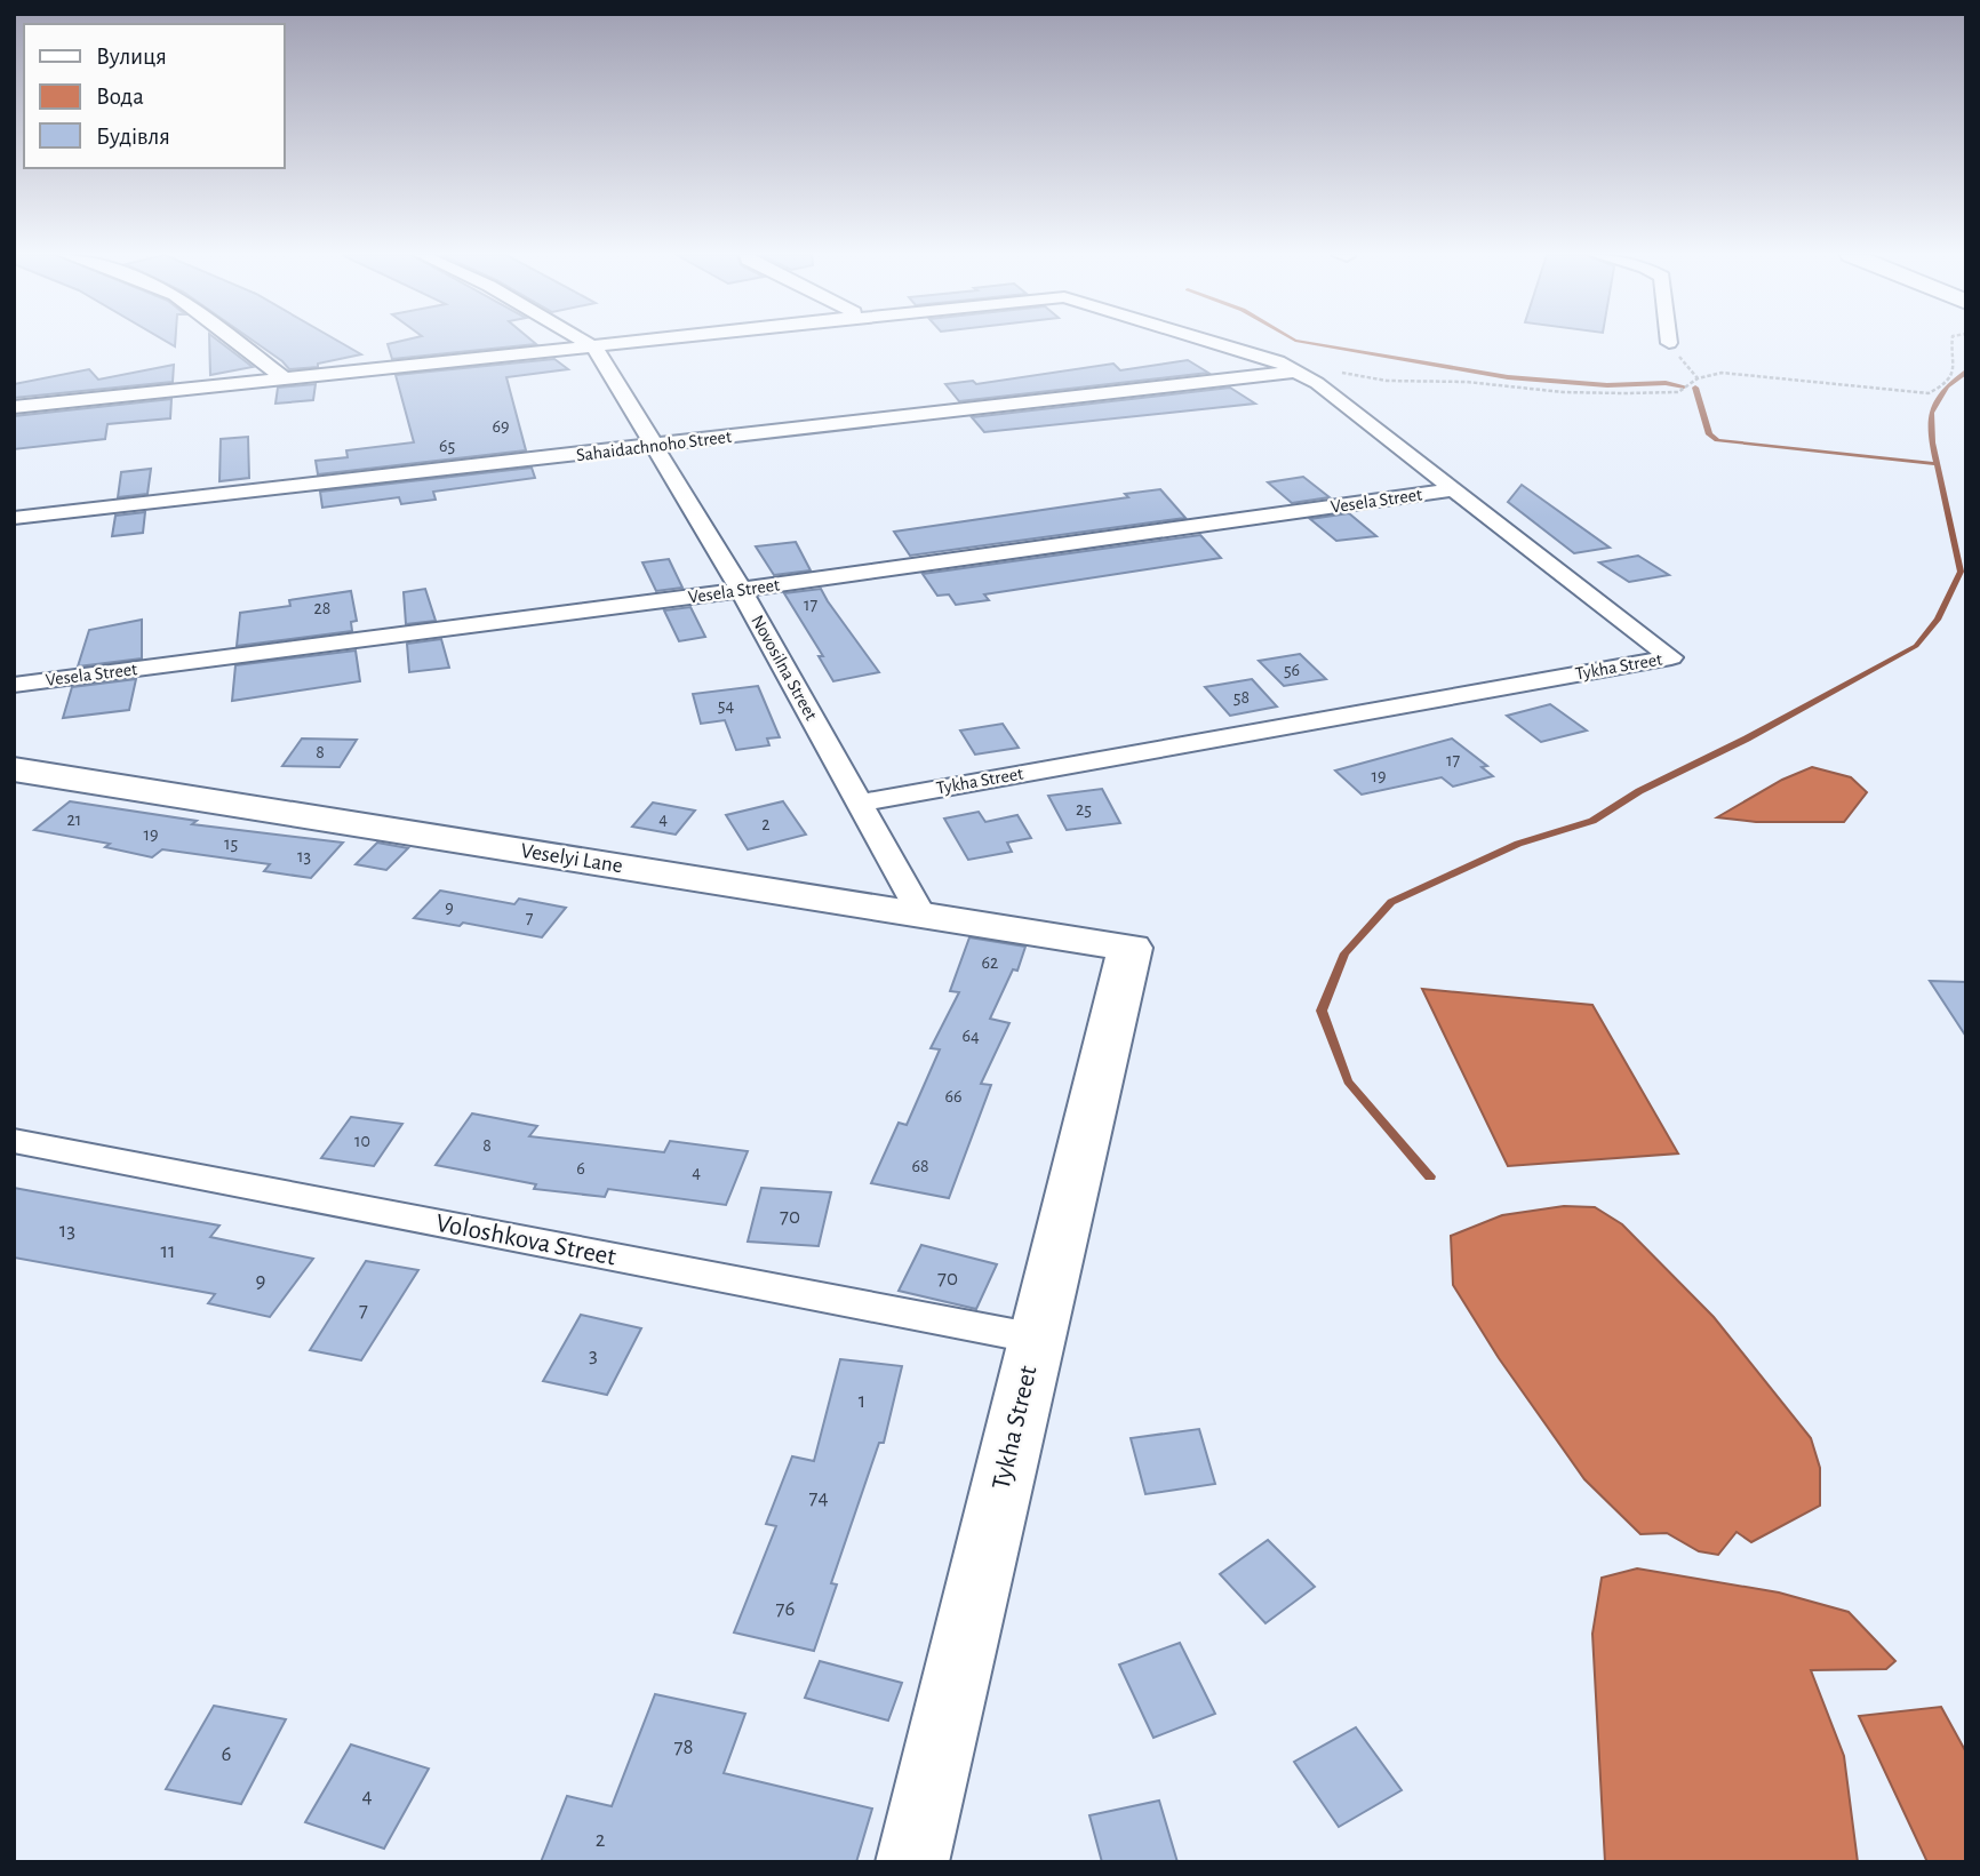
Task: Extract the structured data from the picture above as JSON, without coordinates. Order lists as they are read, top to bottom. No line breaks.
{"streets":{"street":["Sahaidachnoho Street","Vesela Street","Tykha Street","Novosilna Street","Veselyi Lane","Voloshkova Street"]},"crossings":[["Sahaidachnoho Street","Tykha Street"],["Sahaidachnoho Street","Novosilna Street"],["Vesela Street","Tykha Street"],["Vesela Street","Novosilna Street"],["Tykha Street","Novosilna Street"],["Tykha Street","Veselyi Lane"],["Tykha Street","Voloshkova Street"],["Novosilna Street","Veselyi Lane"]],"house_numbers":["69","65","17","28","56","58","54","8","17","19","25","4","21","2","19","15","13","9","7","62","64","66","10","8","68","6","4","70","13","11","70","9","7","3","1","74","76","78","6","4","2"],"legend":["Вулиця","Вода","Будівля"]}
